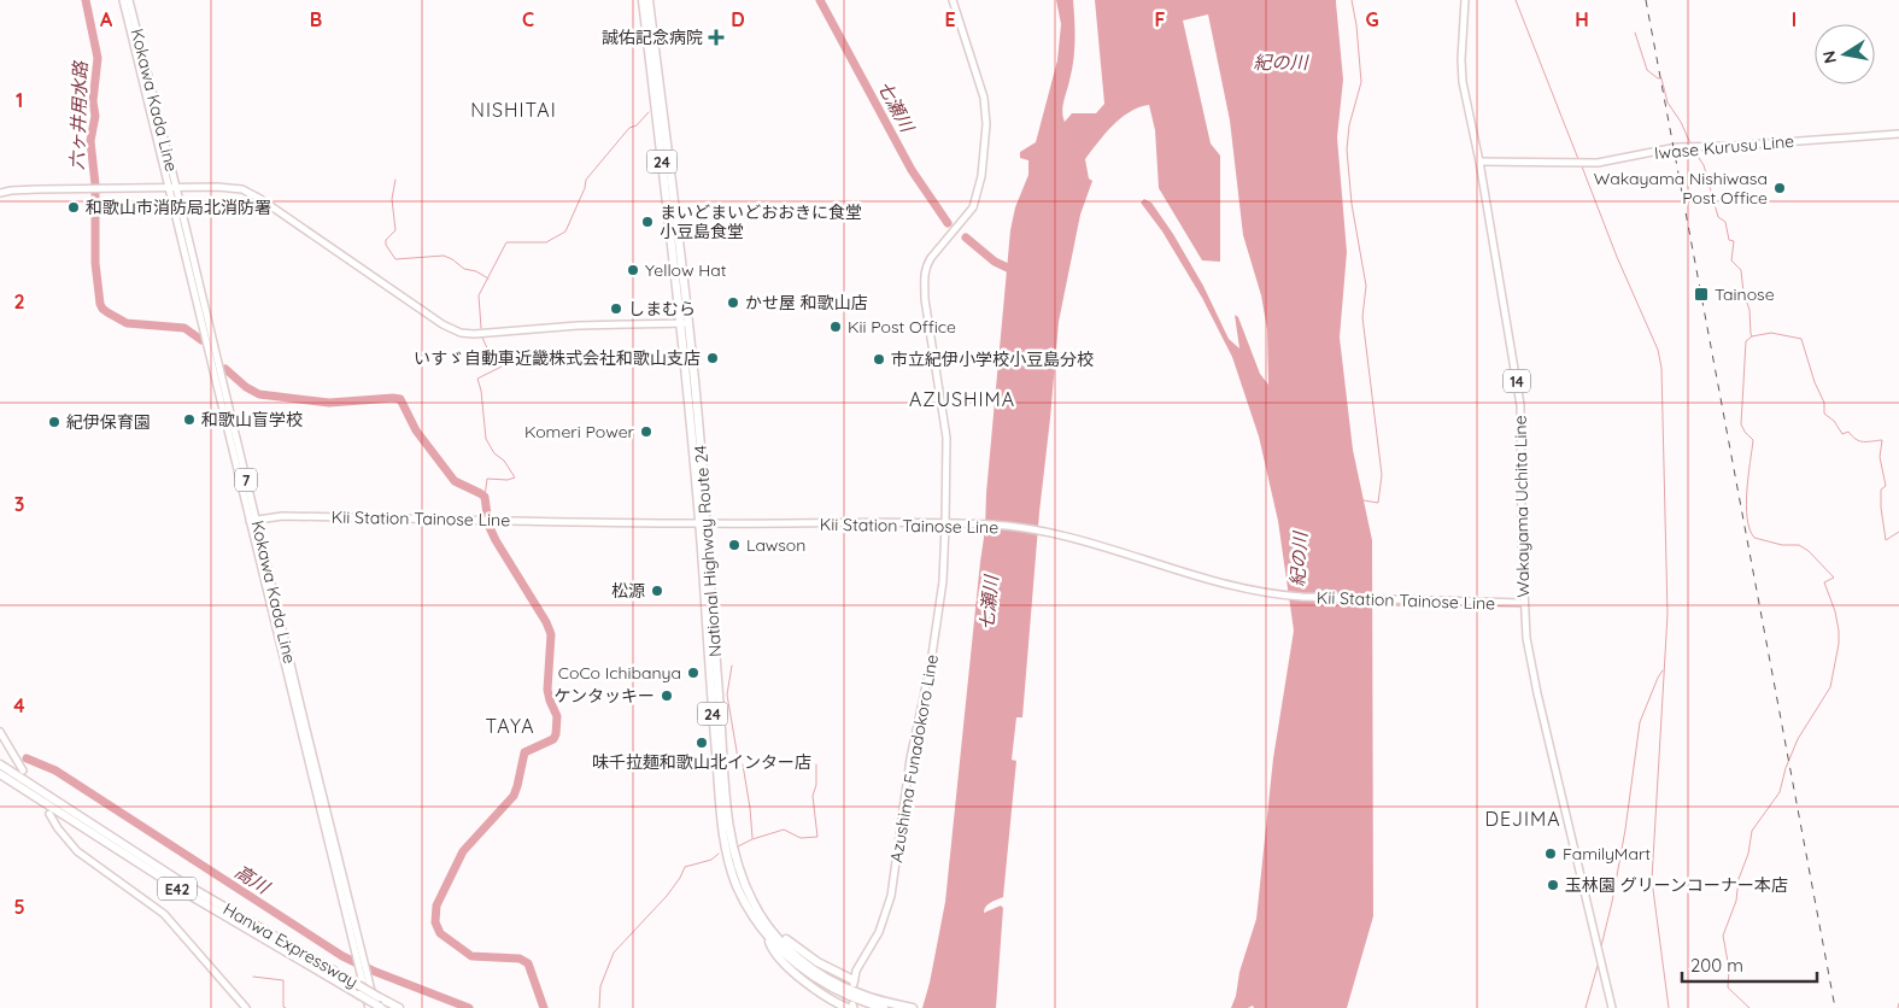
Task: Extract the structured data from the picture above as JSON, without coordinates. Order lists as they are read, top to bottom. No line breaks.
{"streets":{"highway":["24","National Highway Route 24","E42","Hanwa Expressway"],"main road":["Kokawa Kada Line","Iwase Kurusu Line","14","7","Wakayama Uchita Line","Kii Station Tainose Line","Azushima Funadokoro Line"]},"crossings":[["Kokawa Kada Line","Kii Station Tainose Line"],["Kokawa Kada Line","Hanwa Expressway"],["Iwase Kurusu Line","Wakayama Uchita Line"],["24","National Highway Route 24"],["24","Azushima Funadokoro Line"],["Wakayama Uchita Line","Kii Station Tainose Line"],["Kii Station Tainose Line","National Highway Route 24"],["Kii Station Tainose Line","Azushima Funadokoro Line"]],"districts":["NISHITAI","AZUSHIMA","TAYA","DEJIMA"],"water":["紀の川","七瀬川","六ヶ井用水路","高川"],"places":{"health":["誠佑記念病院"],"other":["Wakayama Nishiwasa Post Office","和歌山市消防局北消防署","まいどまいどおおきに食堂 小豆島食堂","Yellow Hat","かせ屋 和歌山店","しまむら","Kii Post Office","いすゞ自動車近畿株式会社和歌山支店","市立紀伊小学校小豆島分校","和歌山盲学校","紀伊保育園","Komeri Power","Lawson","松源","CoCo Ichibanya","ケンタッキー","味千拉麺和歌山北インター店","FamilyMart","玉林園 グリーンコーナー本店"],"transit":["Tainose"]},"scale_bar":"200 m","north":"left","grid":{"columns":["A","B","C","D","E","F","G","H","I"],"rows":["1","2","3","4","5"]}}
